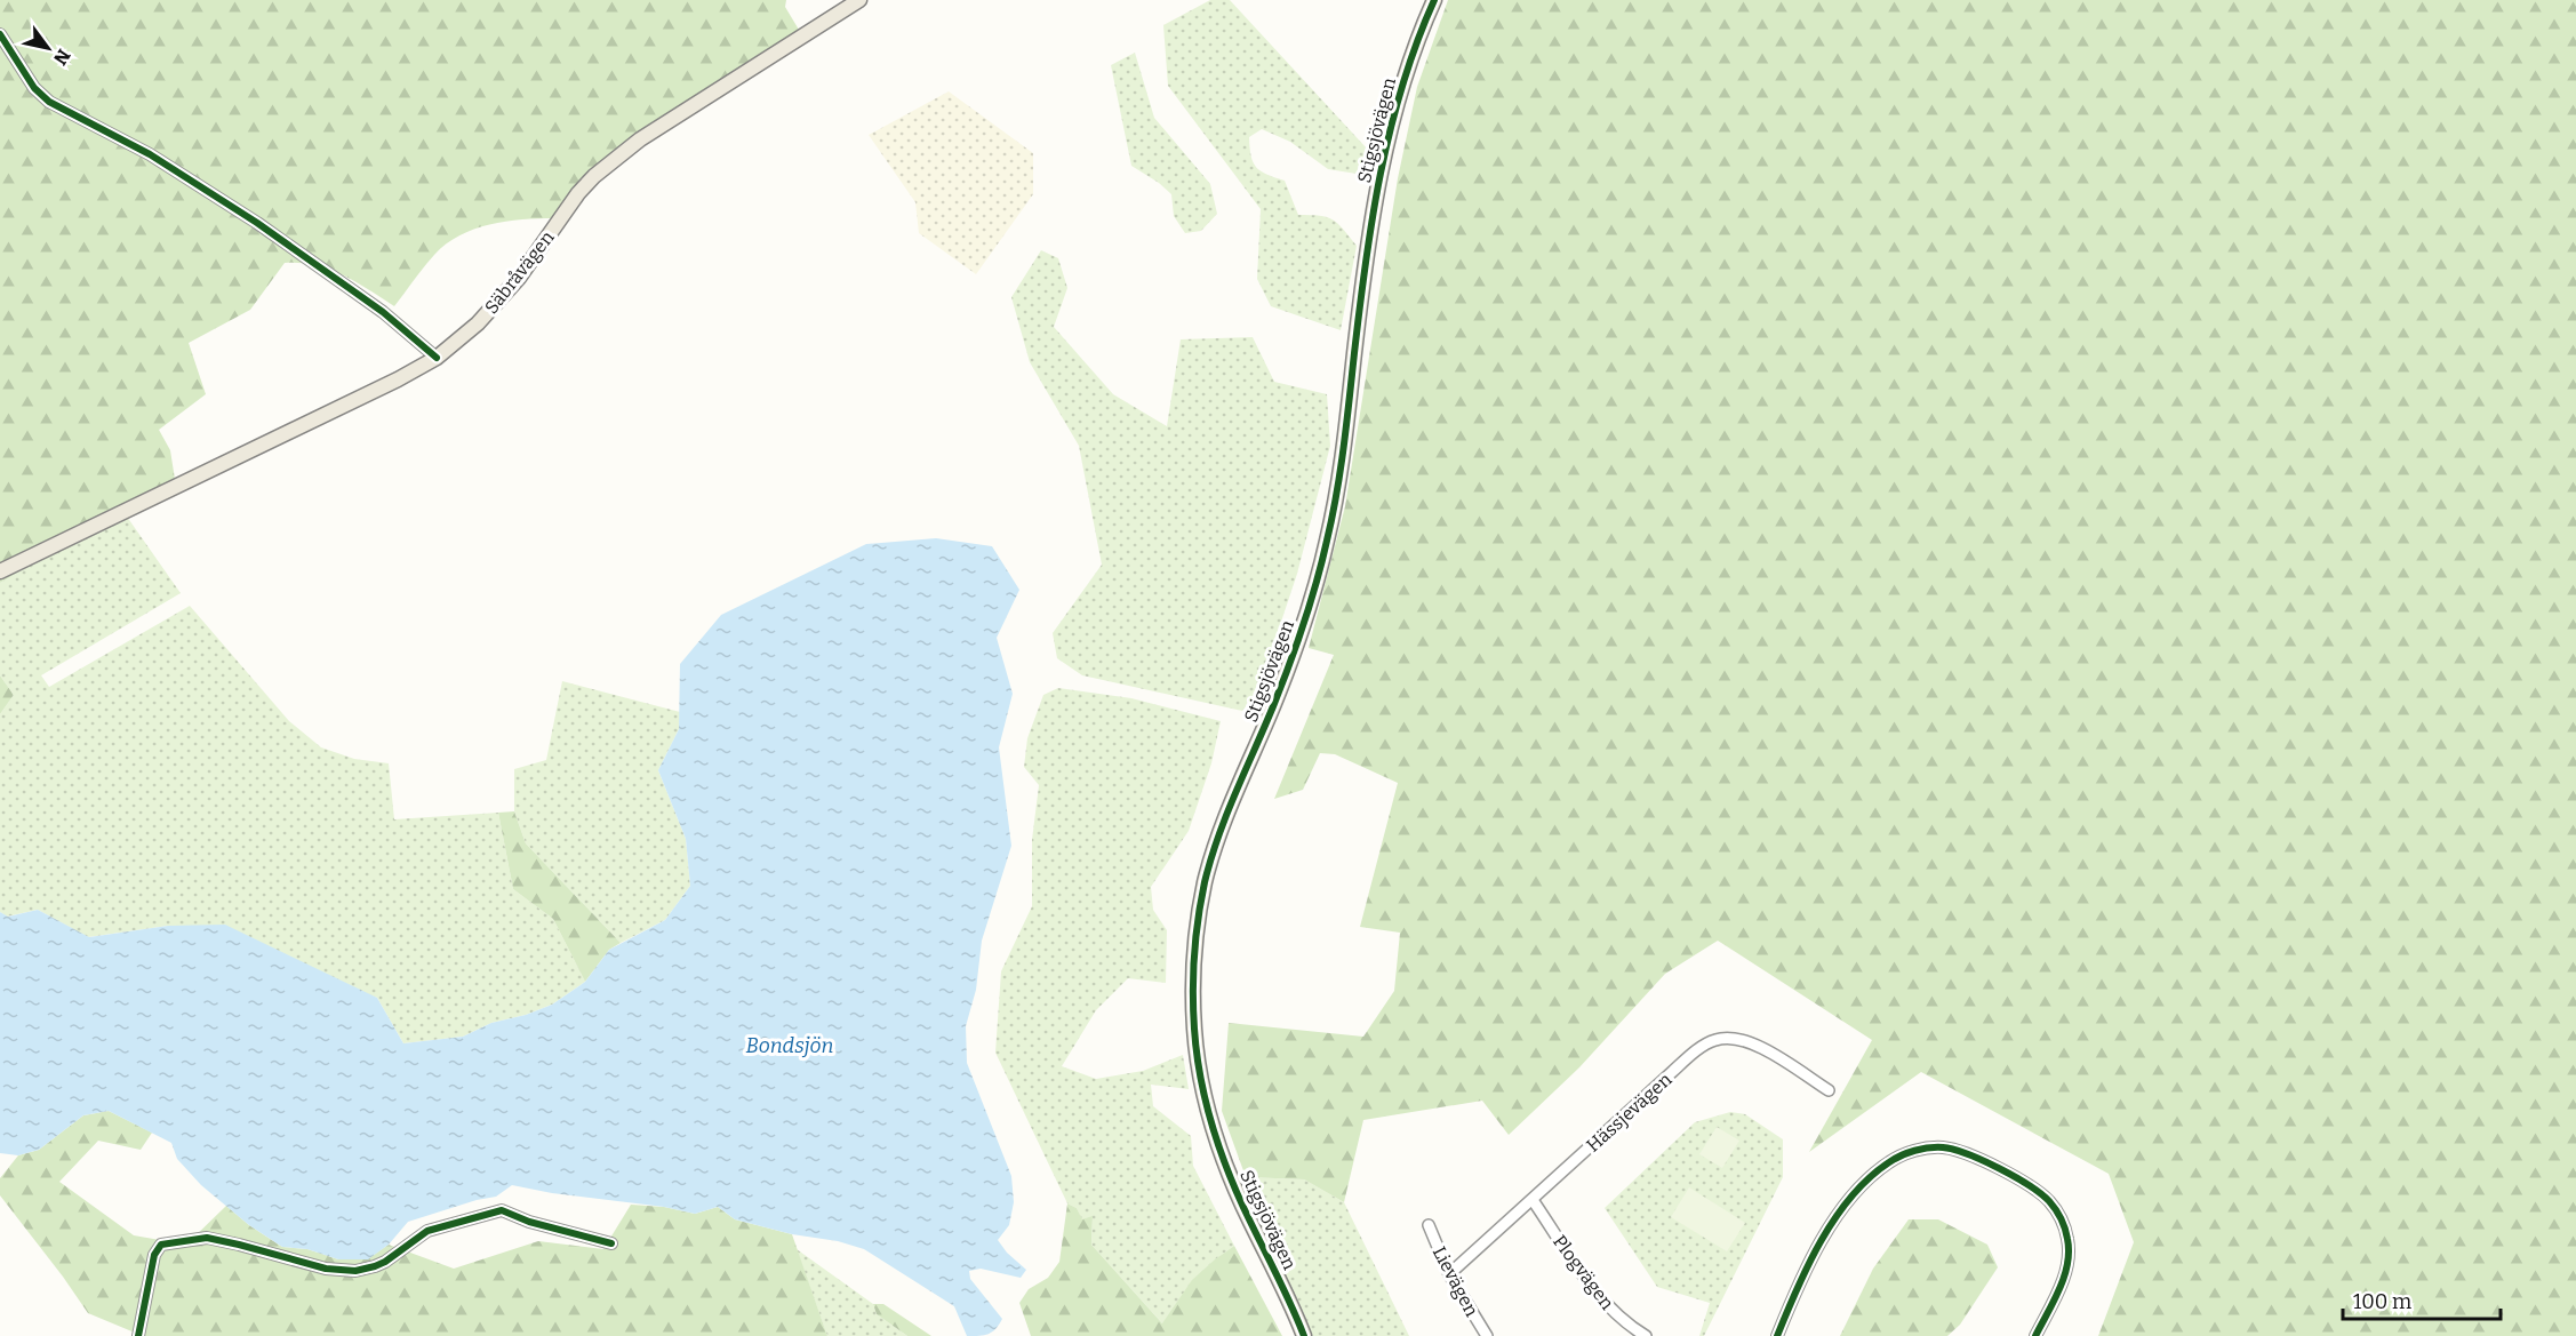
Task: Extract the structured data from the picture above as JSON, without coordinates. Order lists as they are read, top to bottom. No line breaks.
{"streets":{"main road":["Stigsjövägen","Säbråvägen"],"street":["Hässjevägen","Plogvägen","Lievägen"]},"crossings":[["Hässjevägen","Plogvägen"],["Hässjevägen","Lievägen"]],"water":["Bondsjön"],"scale_bar":"100 m","north":"bottom right"}
